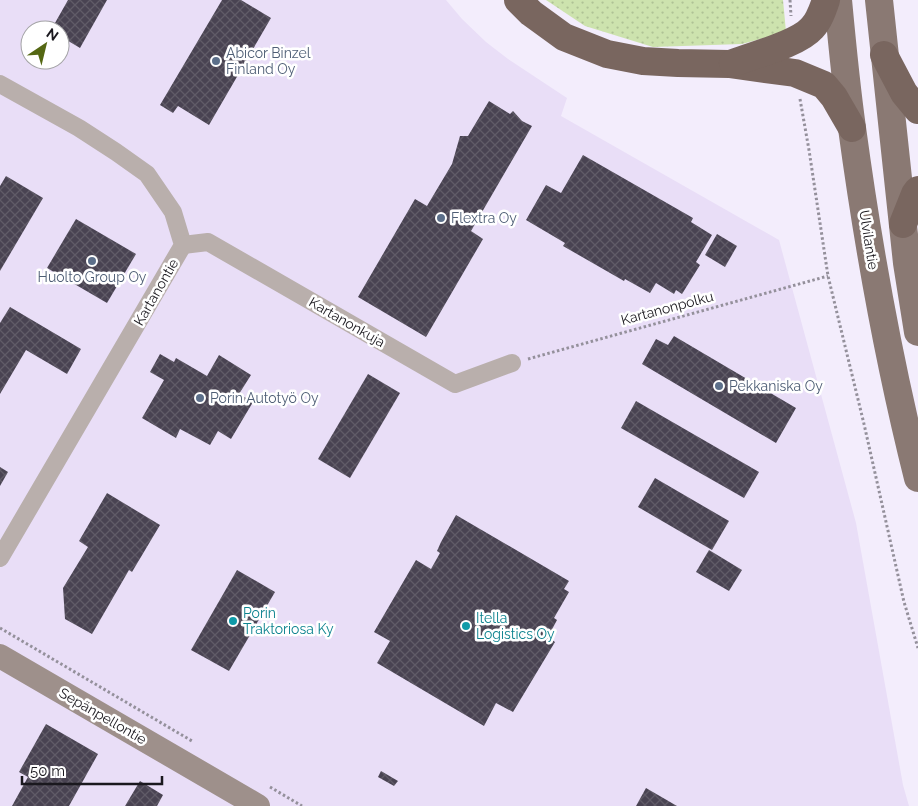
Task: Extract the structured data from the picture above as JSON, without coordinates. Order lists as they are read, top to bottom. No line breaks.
{"streets":{"main road":["Ulvilantie"],"street":["Kartanontie","Kartanonkuja","Sepänpellontie"],"path":["Kartanonpolku"]},"crossings":[["Kartanontie","Kartanonkuja"],["Kartanonpolku","Kartanonkuja"]],"places":["Abicor Binzel Finland Oy","Flextra Oy","Huolto Group Oy","Pekkaniska Oy","Porin Autotyö Oy","Porin Traktoriosa Ky","Itella Logistics Oy"],"scale_bar":"50 m","north":"top right"}
